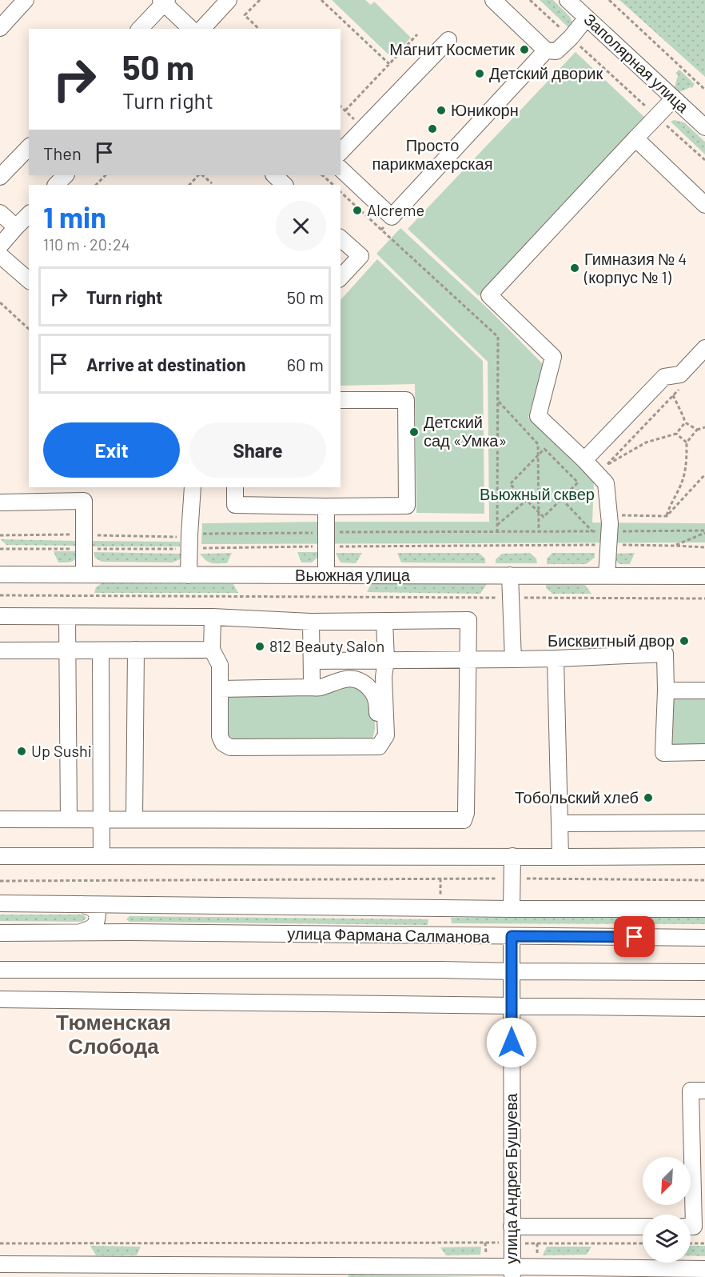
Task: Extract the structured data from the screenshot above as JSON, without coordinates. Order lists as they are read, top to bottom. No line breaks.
{"streets":{"street":["Заполярная улица","Вьюжная улица","улица Фармана Салманова","улица Андрея Бушуева"]},"crossings":[["улица Фармана Салманова","улица Андрея Бушуева"]],"districts":["Тюменская Слобода"],"parks":["Вьюжный сквер"],"places":["Магнит Косметик","Детский дворик","Юникорн","Просто парикмахерская","Alcreme","Гимназия № 4 (корпус № 1)","Детский сад «Умка»","Бисквитный двор","812 Beauty Salon","Up Sushi","Тобольский хлеб"],"north":"bottom left","page":{"turn":["50 m","Turn right"],"then":"Then","heading":["1 min","110 m · 20:24"],"list":[{"name":"Turn right","value":"50 m"},{"name":"Arrive at destination","value":"60 m"}],"buttons":["Exit","Share"]}}
